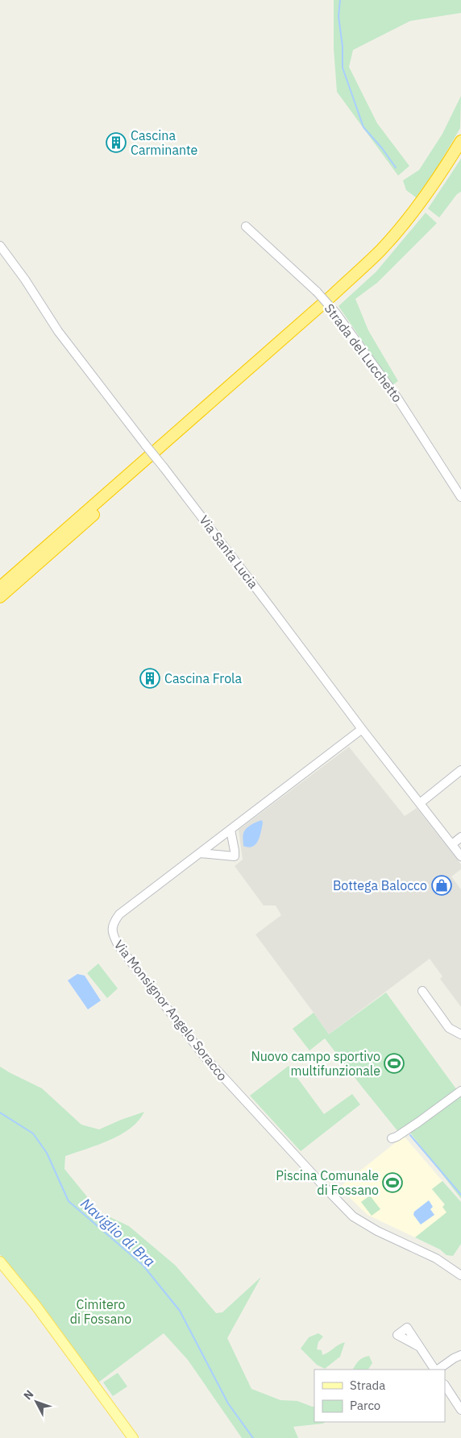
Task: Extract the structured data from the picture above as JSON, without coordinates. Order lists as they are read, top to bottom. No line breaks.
{"streets":{"street":["Strada del Lucchetto","Via Santa Lucia","Via Monsignor Angelo Soracco"]},"crossings":[["Via Santa Lucia","Via Monsignor Angelo Soracco"]],"water":["Naviglio di Bra"],"parks":["Cimitero di Fossano"],"places":{"building":["Cascina Carminante","Cascina Frola"],"shop":["Bottega Balocco"],"sports":["Nuovo campo sportivo multifunzionale","Piscina Comunale di Fossano"]},"legend":["Strada","Parco"],"north":"top left"}
